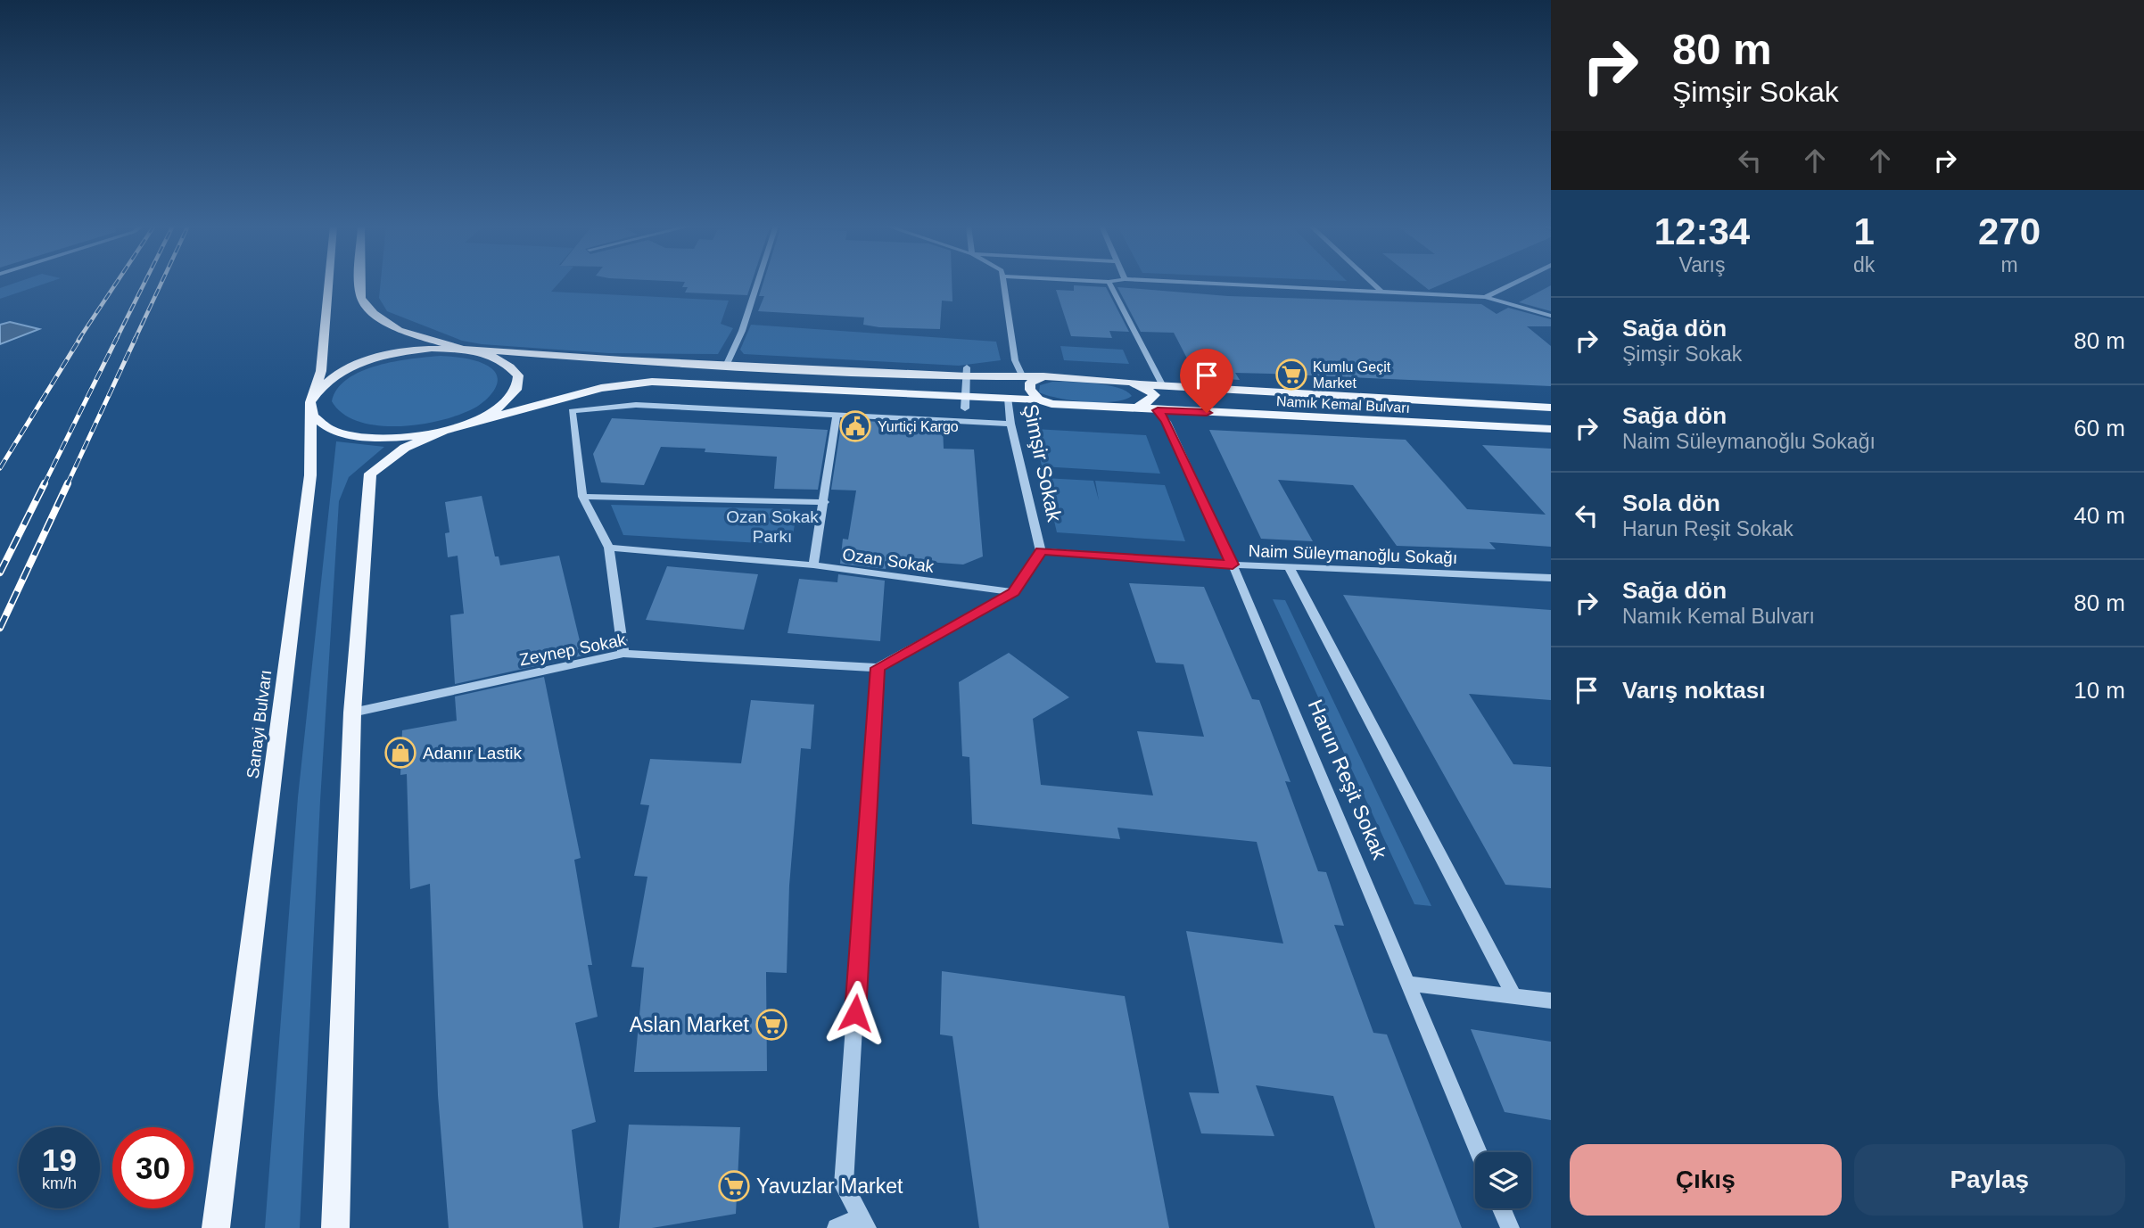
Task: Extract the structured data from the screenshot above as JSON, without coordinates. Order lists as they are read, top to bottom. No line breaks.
{"streets":{"main road":["Namık Kemal Bulvarı","Sanayi Bulvarı"],"street":["Şimşir Sokak","Naim Süleymanoğlu Sokağı","Ozan Sokak","Zeynep Sokak","Harun Reşit Sokak"]},"crossings":[["Namık Kemal Bulvarı","Şimşir Sokak"],["Namık Kemal Bulvarı","Harun Reşit Sokak"],["Şimşir Sokak","Naim Süleymanoğlu Sokağı"],["Naim Süleymanoğlu Sokağı","Harun Reşit Sokak"]],"parks":["Ozan Sokak Parkı"],"places":{"supermarket":["Kumlu Geçit Market","Aslan Market","Yavuzlar Market"],"public building":["Yurtiçi Kargo"],"shop":["Adanır Lastik"]},"page":{"turn":["80 m","Şimşir Sokak"],"eta":["12:34","Varış","1","dk","270","m"],"list":[{"name":"Sağa dön","note":"Şimşir Sokak","value":"80 m"},{"name":"Sağa dön","note":"Naim Süleymanoğlu Sokağı","value":"60 m"},{"name":"Sola dön","note":"Harun Reşit Sokak","value":"40 m"},{"name":"Sağa dön","note":"Namık Kemal Bulvarı","value":"80 m"},{"name":"Varış noktası","value":"10 m"}],"speed":"19 km/h","limit":"30","buttons":["Çıkış","Paylaş"]}}
